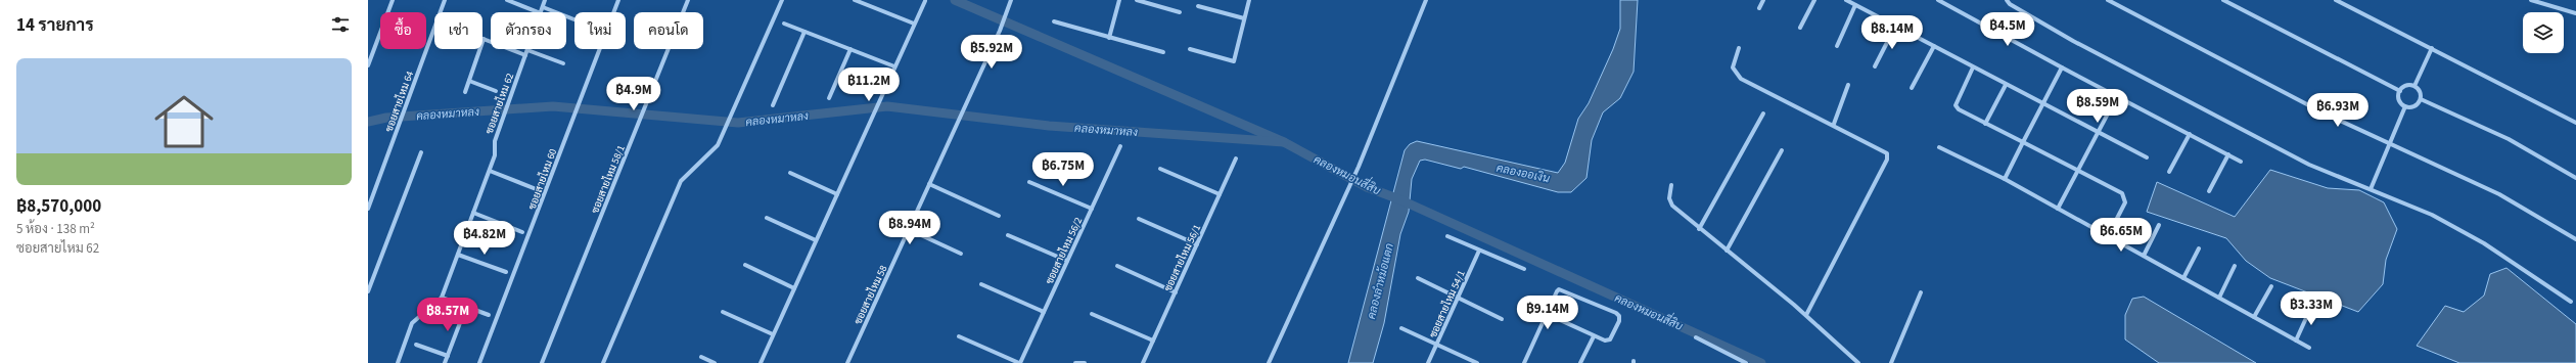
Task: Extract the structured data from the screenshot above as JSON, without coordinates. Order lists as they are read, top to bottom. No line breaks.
{"streets":{"street":["ซอยสายไหม 64","ซอยสายไหม 62","ซอยสายไหม 60","ซอยสายไหม 58/1","ซอยสายไหม 56/2","ซอยสายไหม 56/1","ซอยสายไหม 58","ซอยสายไหม 54/1"]},"water":["คลองหมาหลง","คลองออเงิน","คลองหมอนสี่สิบ","คลองลำหม้อแตก"],"page":{"heading":"14 รายการ","price":["฿4.5M","฿8.14M","฿5.92M","฿11.2M","฿4.9M","฿8.59M","฿6.93M","฿6.75M","฿8.94M","฿6.65M","฿4.82M","฿3.33M","฿9.14M","฿8.57M"],"chip":["ซื้อ","เช่า","ตัวกรอง","ใหม่","คอนโด"],"list":[{"name":"฿8,570,000","note":"5 ห้อง · 138 m² · ซอยสายไหม 62"}]}}
